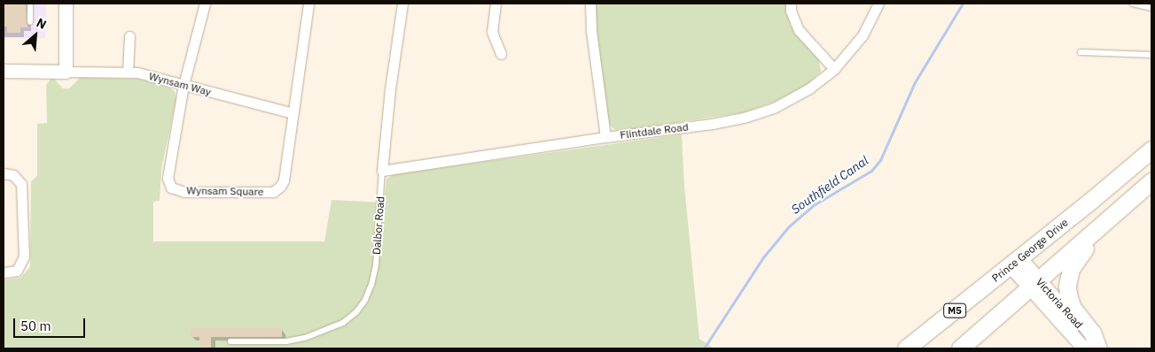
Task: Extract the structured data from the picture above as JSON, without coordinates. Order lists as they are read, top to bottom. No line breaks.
{"streets":{"main road":["Prince George Drive","M5"],"street":["Wynsam Way","Flintdale Road","Wynsam Square","Dalbor Road","Victoria Road"]},"crossings":[["Wynsam Way","Wynsam Square"],["Flintdale Road","Dalbor Road"],["Prince George Drive","Victoria Road"]],"water":["Southfield Canal"],"scale_bar":"50 m","north":"top right"}
